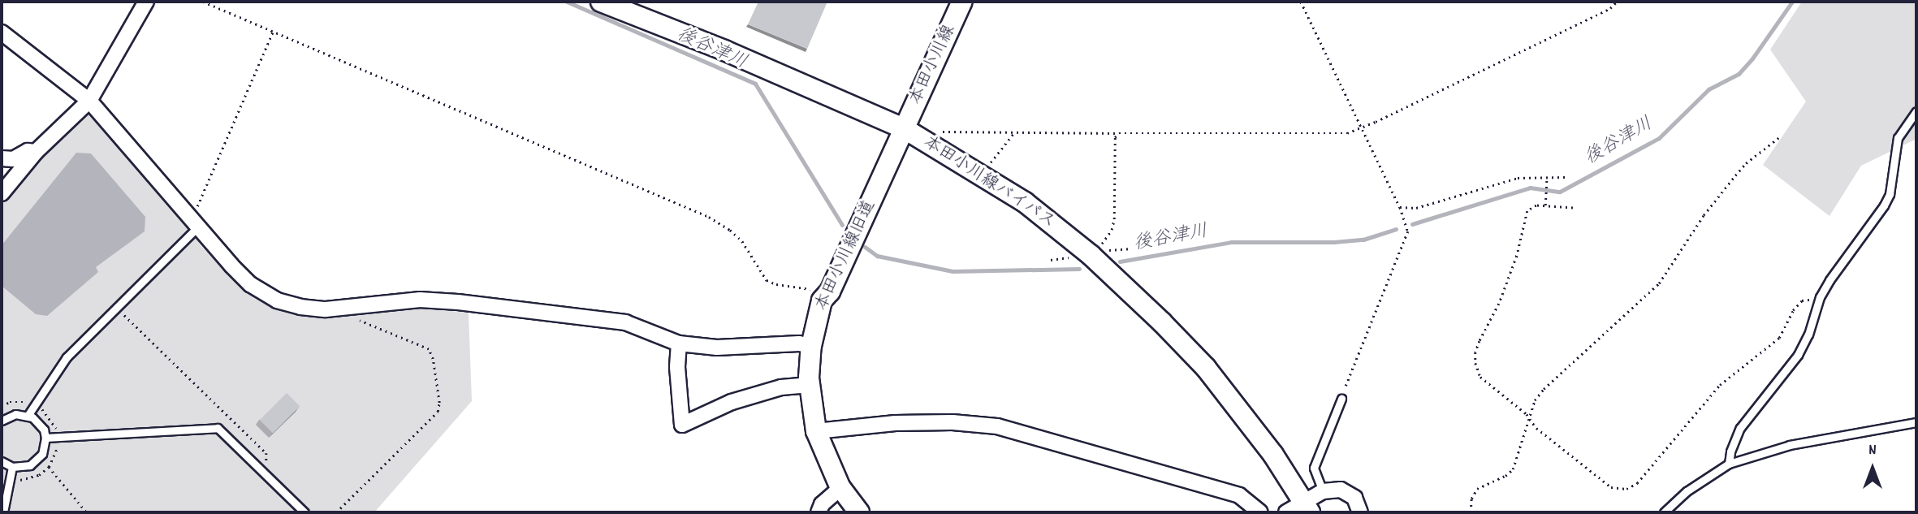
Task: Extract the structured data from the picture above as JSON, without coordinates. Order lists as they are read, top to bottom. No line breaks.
{"streets":{"street":["本田小川線","本田小川線バイパス","本田小川線旧道"]},"crossings":[["本田小川線","本田小川線バイパス"],["本田小川線","本田小川線旧道"],["本田小川線バイパス","本田小川線旧道"]],"water":["後谷津川"],"north":"top"}
